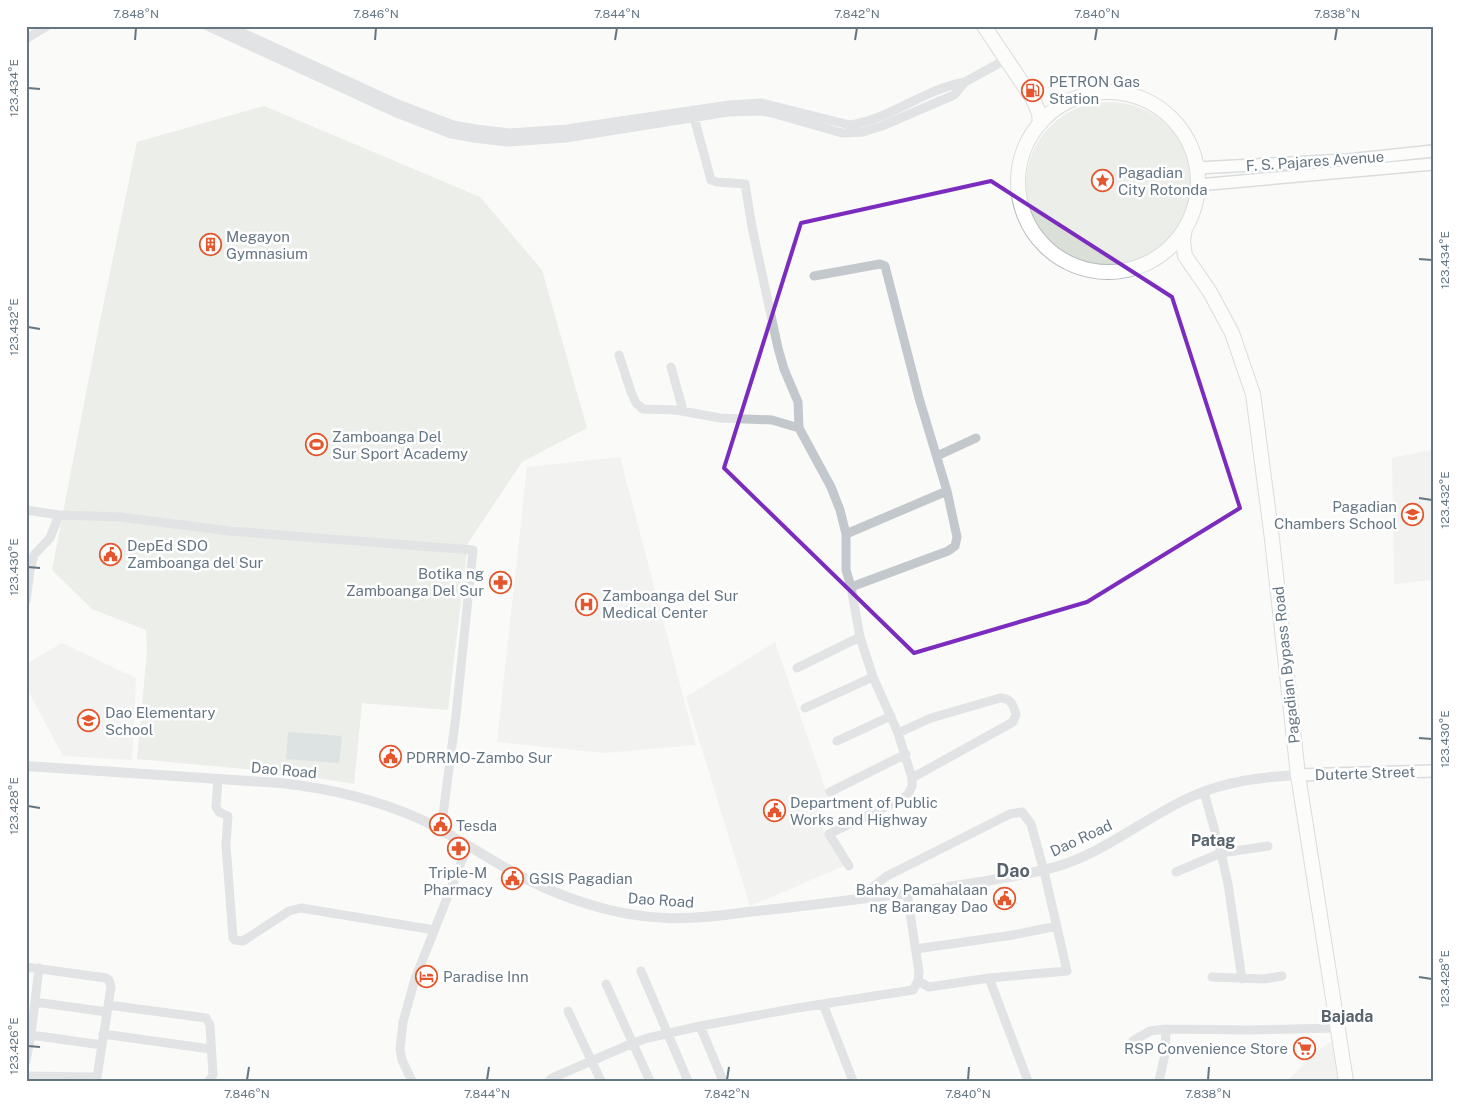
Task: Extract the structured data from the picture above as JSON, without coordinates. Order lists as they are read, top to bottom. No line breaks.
{"streets":{"highway":["Pagadian Bypass Road"],"main road":["F. S. Pajares Avenue","Duterte Street"],"street":["Dao Road"]},"crossings":[["F. S. Pajares Avenue","Pagadian Bypass Road"],["Pagadian Bypass Road","Dao Road"],["Pagadian Bypass Road","Duterte Street"],["Dao Road","Duterte Street"]],"districts":["Patag","Dao","Bajada"],"places":{"fuel station":["PETRON Gas Station"],"place":["Pagadian City Rotonda"],"building":["Megayon Gymnasium"],"sports":["Zamboanga Del Sur Sport Academy"],"school or university":["Pagadian Chambers School","Dao Elementary School"],"public building":["DepEd SDO Zamboanga del Sur","PDRRMO-Zambo Sur","Department of Public Works and Highway","Tesda","GSIS Pagadian","Bahay Pamahalaan ng Barangay Dao"],"pharmacy":["Botika ng Zamboanga Del Sur","Triple-M Pharmacy"],"hospital":["Zamboanga del Sur Medical Center"],"hotel":["Paradise Inn"],"supermarket":["RSP Convenience Store"]},"coordinates":["7.848°N","7.846°N","7.844°N","7.842°N","7.840°N","7.838°N","123.434°E","123.432°E","123.430°E","123.428°E","123.426°E"]}
